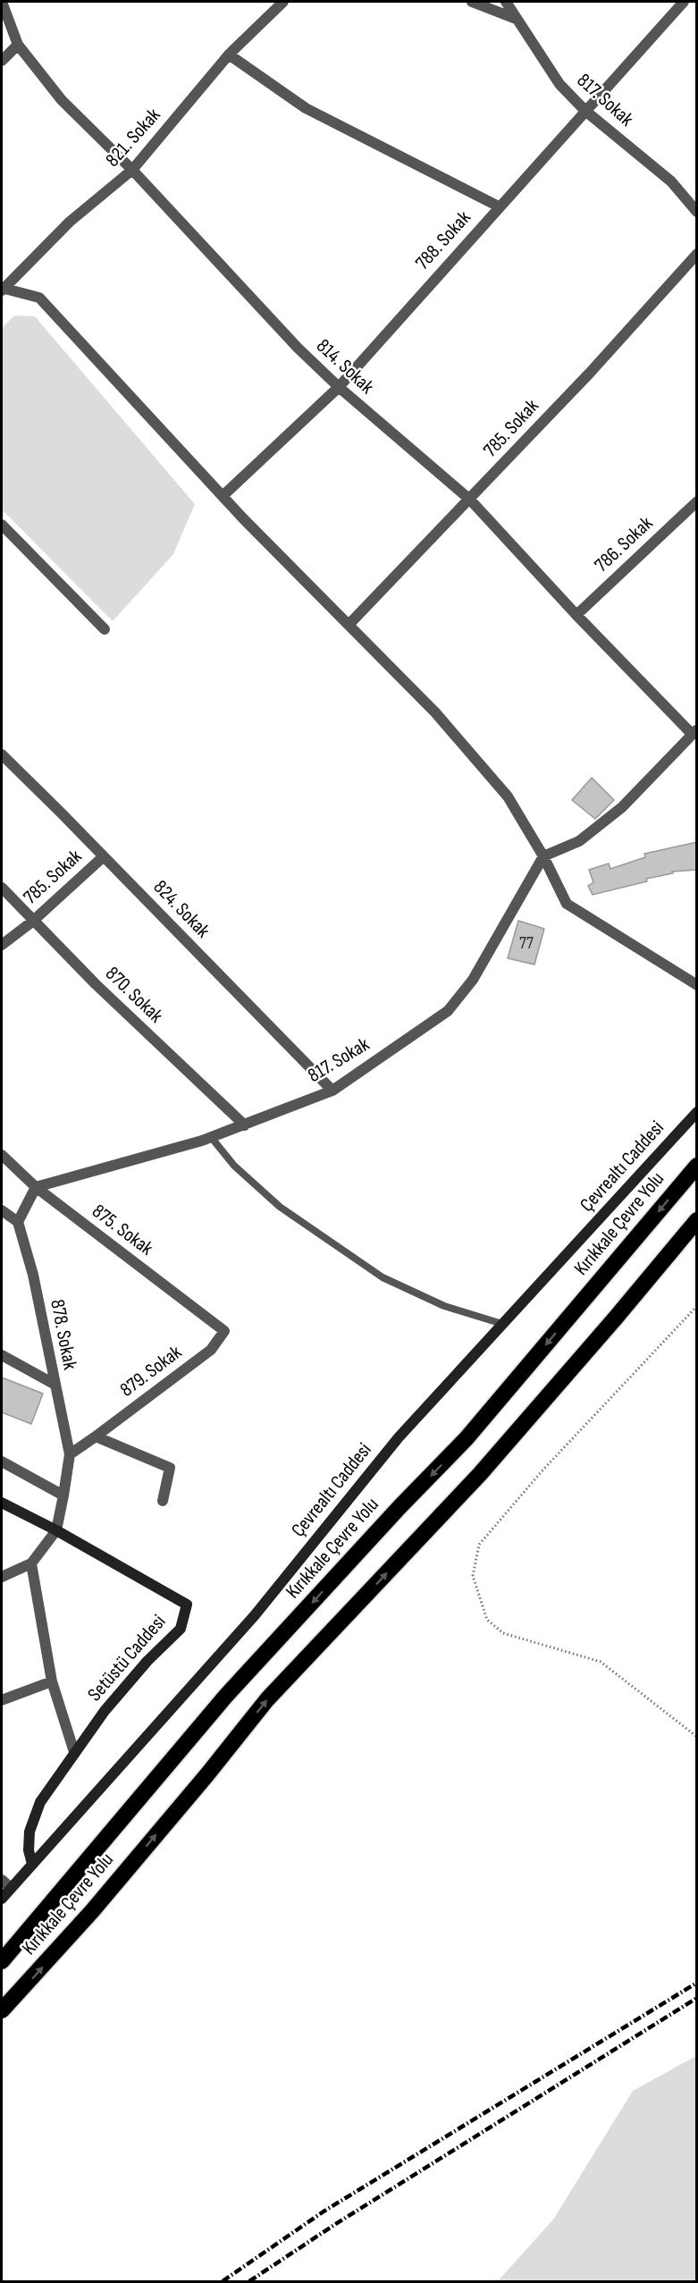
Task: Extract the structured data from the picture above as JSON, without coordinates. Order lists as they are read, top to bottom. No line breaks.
{"streets":{"highway":["Kırıkkale Çevre Yolu"],"main road":["Çevrealtı Caddesi","Setüstü Caddesi"],"street":["817. Sokak","821. Sokak","788. Sokak","814. Sokak","785. Sokak","786. Sokak","824. Sokak","870. Sokak","875. Sokak","878. Sokak","879. Sokak"]},"crossings":[["817. Sokak","788. Sokak"],["817. Sokak","824. Sokak"],["817. Sokak","870. Sokak"],["817. Sokak","875. Sokak"],["821. Sokak","814. Sokak"],["788. Sokak","814. Sokak"],["814. Sokak","785. Sokak"],["814. Sokak","786. Sokak"],["785. Sokak","824. Sokak"],["785. Sokak","870. Sokak"],["Çevrealtı Caddesi","Setüstü Caddesi"],["875. Sokak","879. Sokak"],["878. Sokak","879. Sokak"]],"house_numbers":["77"]}
